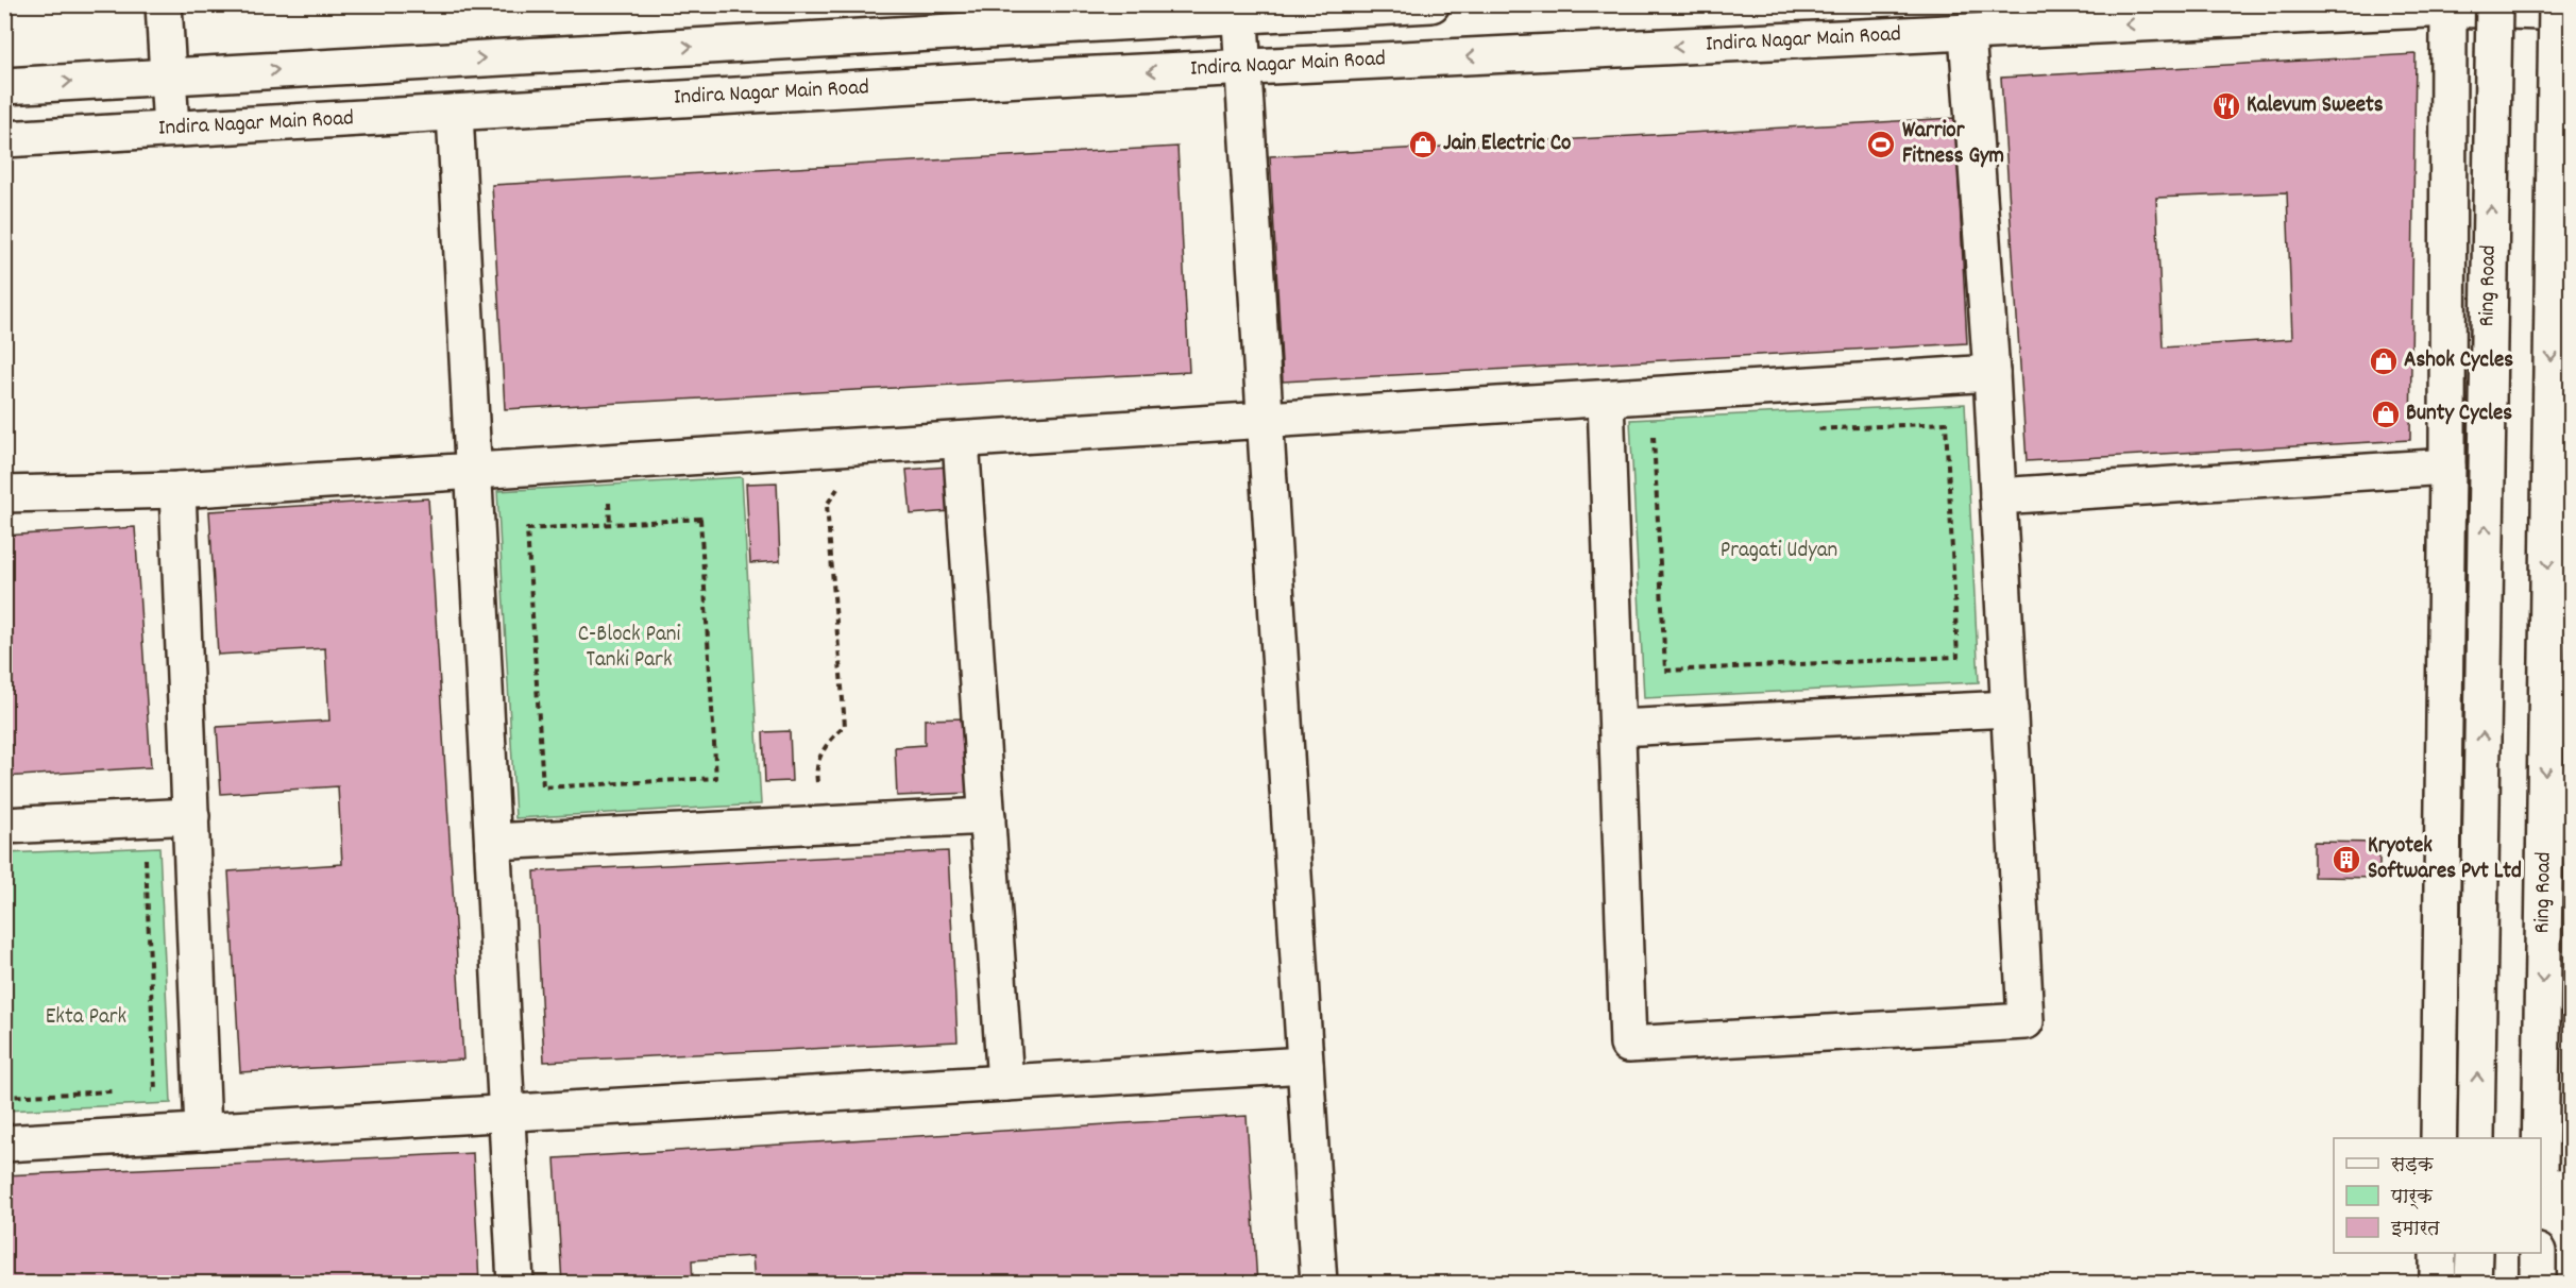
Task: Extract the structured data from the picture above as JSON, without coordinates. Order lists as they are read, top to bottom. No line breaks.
{"streets":{"main road":["Indira Nagar Main Road","Ring Road"]},"parks":["Pragati Udyan","C-Block Pani Tanki Park","Ekta Park"],"places":{"restaurant":["Kalevum Sweets"],"shop":["Jain Electric Co","Ashok Cycles","Bunty Cycles"],"sports":["Warrior Fitness Gym"],"building":["Kryotek Softwares Pvt Ltd"]},"legend":["सड़क","पार्क","इमारत"]}
